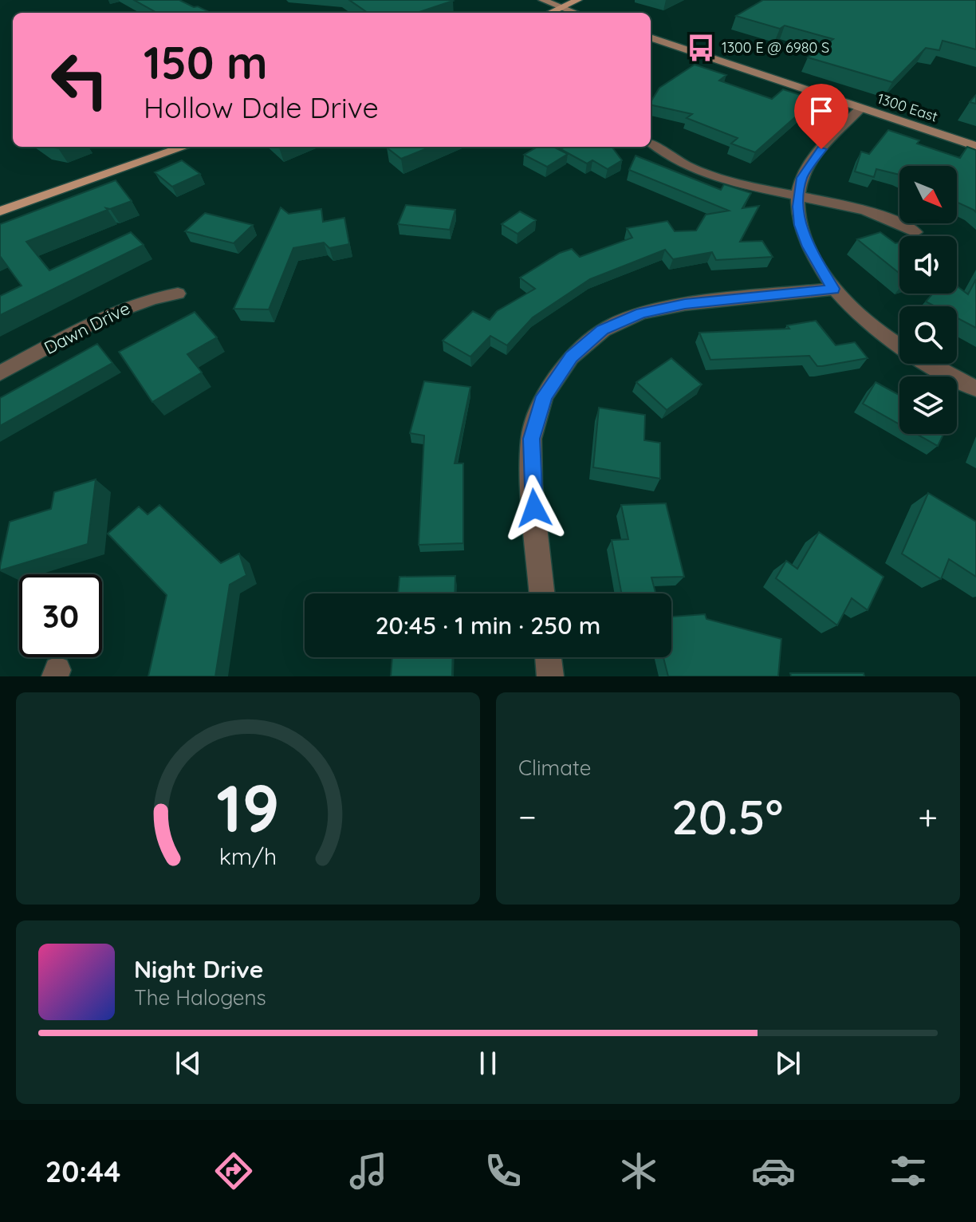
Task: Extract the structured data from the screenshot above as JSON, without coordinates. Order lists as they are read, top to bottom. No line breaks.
{"streets":{"main road":["1300 East"],"street":["Dawn Drive"]},"places":{"bus stop":["1300 E @ 6980 S"]},"north":"bottom right","page":{"turn":["150 m","Hollow Dale Drive"],"limit":"30","trip":"20:45 · 1 min · 250 m","tile":"Climate","heat":["−","20.5°","+"],"song":["Night Drive","The Halogens"],"tabs":"20:44","gauge":["19","km/h"]}}
